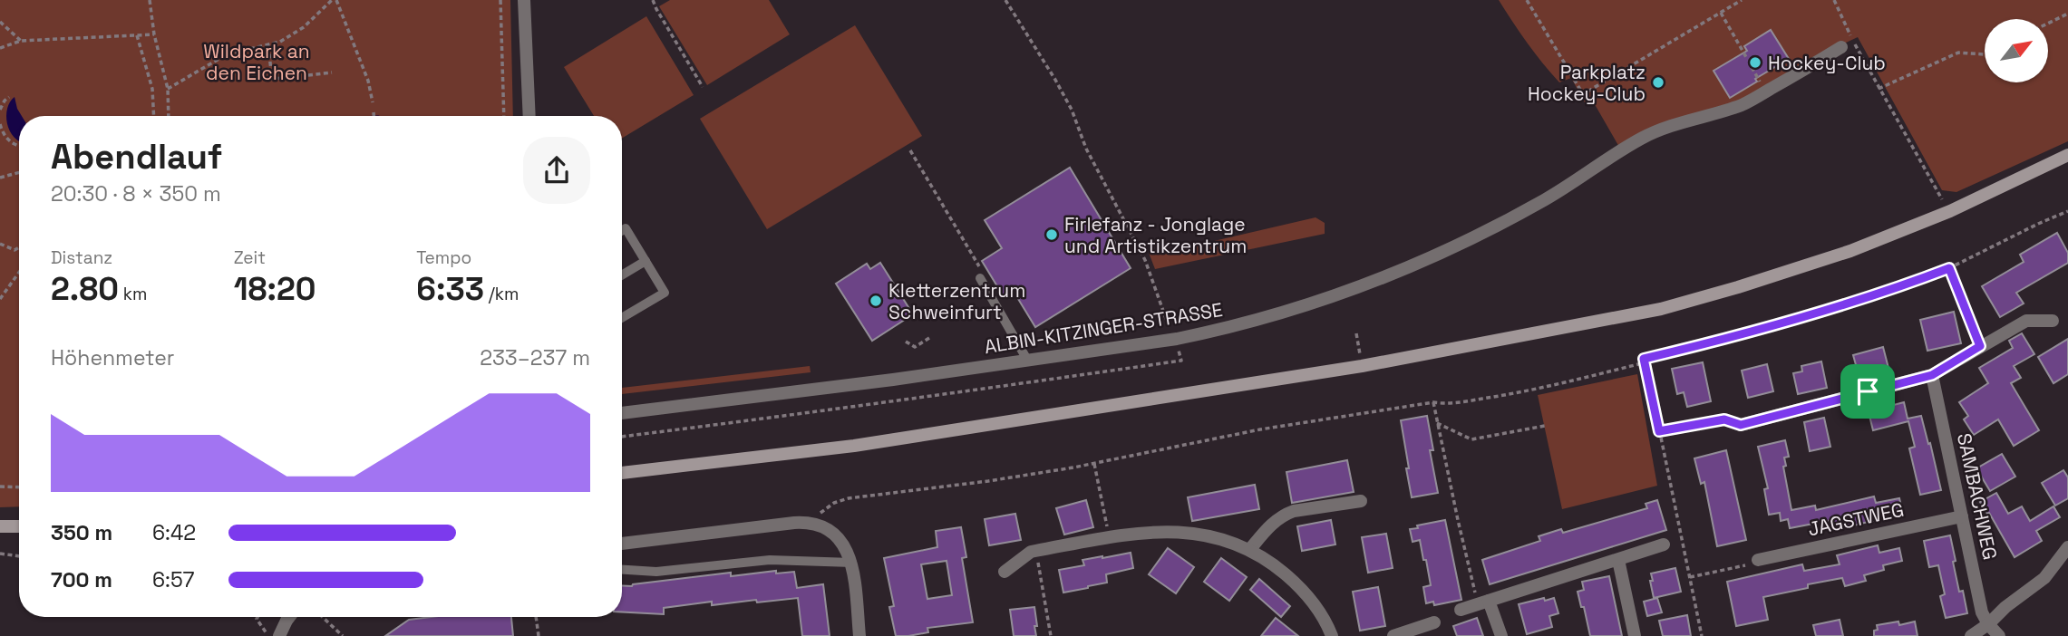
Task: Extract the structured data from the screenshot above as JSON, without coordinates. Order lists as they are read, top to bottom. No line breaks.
{"streets":{"street":["ALBIN-KITZINGER-STRASSE","SAMBACHWEG","JAGSTWEG"]},"crossings":[["SAMBACHWEG","JAGSTWEG"]],"parks":["Wildpark an den Eichen"],"places":["Hockey-Club","Parkplatz Hockey-Club","Firlefanz - Jonglage und Artistikzentrum","Kletterzentrum Schweinfurt"],"north":"top right","page":{"heading":["Abendlauf","20:30 · 8 × 350 m"],"stats":[["Distanz","2.80 km"],["Zeit","18:20"],["Tempo","6:33 /km"]],"chart":["Höhenmeter","233–237 m"],"list":[{"name":"350 m","note":"6:42"},{"name":"700 m","note":"6:57"}]}}
